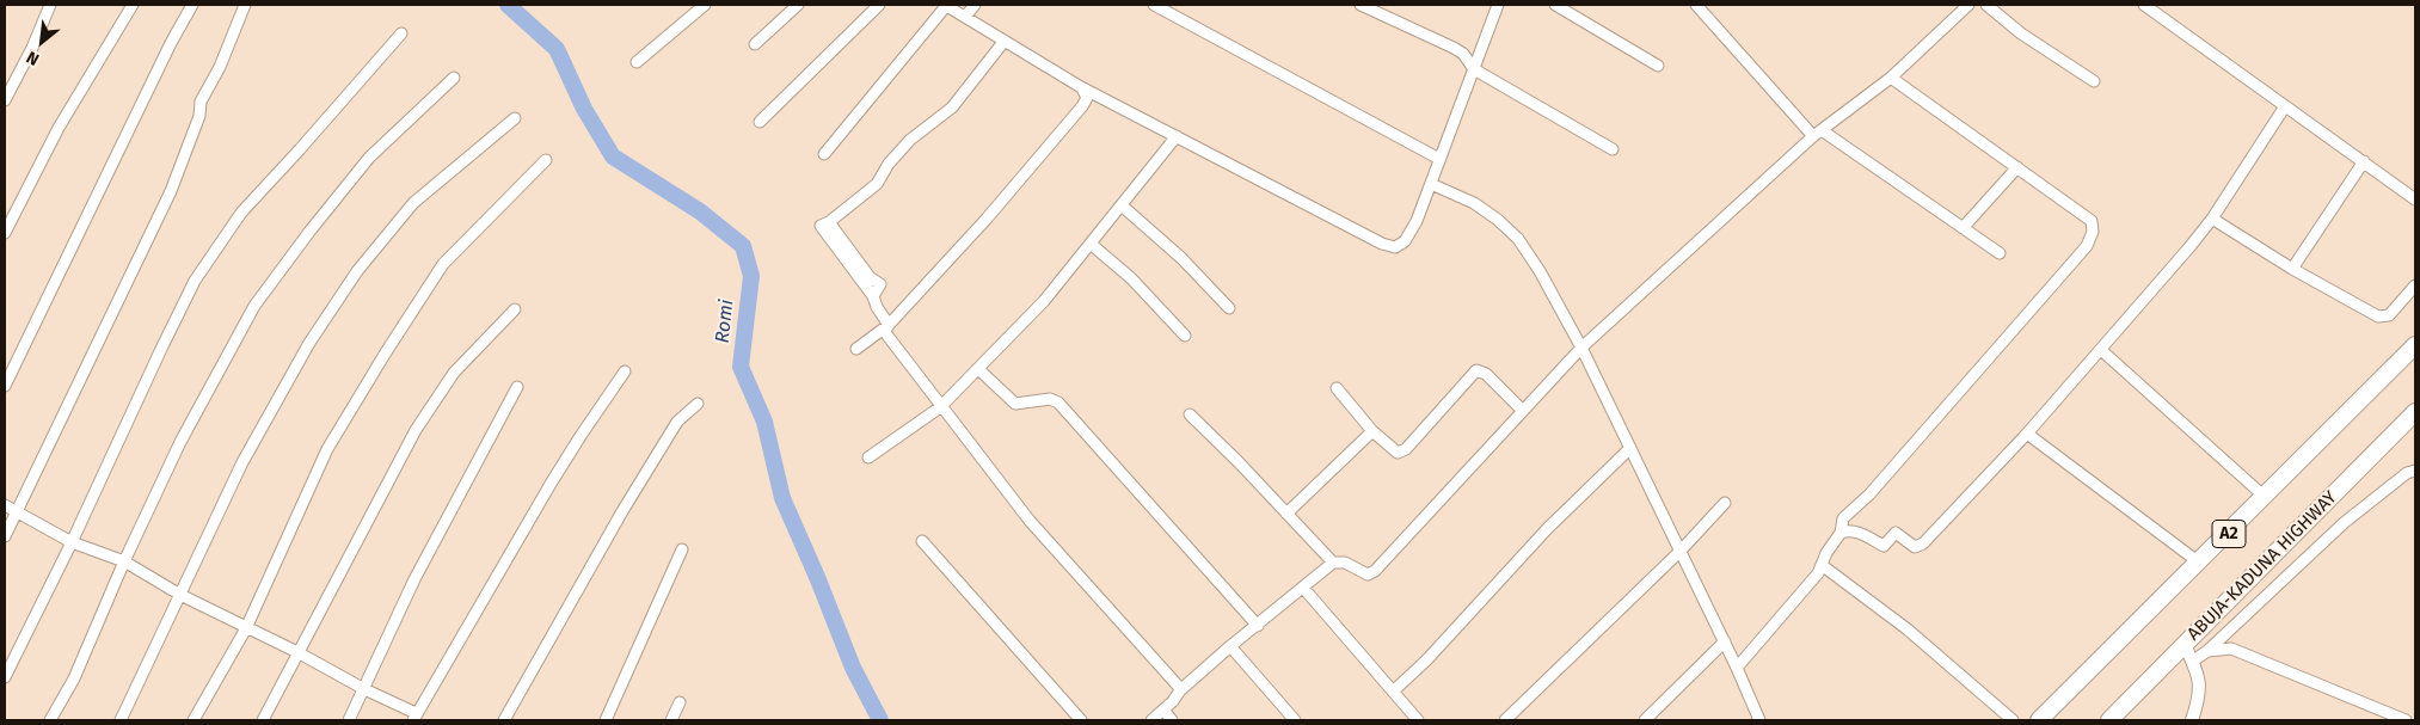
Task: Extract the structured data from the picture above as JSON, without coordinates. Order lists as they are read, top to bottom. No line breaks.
{"streets":{"highway":["A2","ABUJA-KADUNA HIGHWAY"]},"water":["Romi"],"north":"bottom left"}
